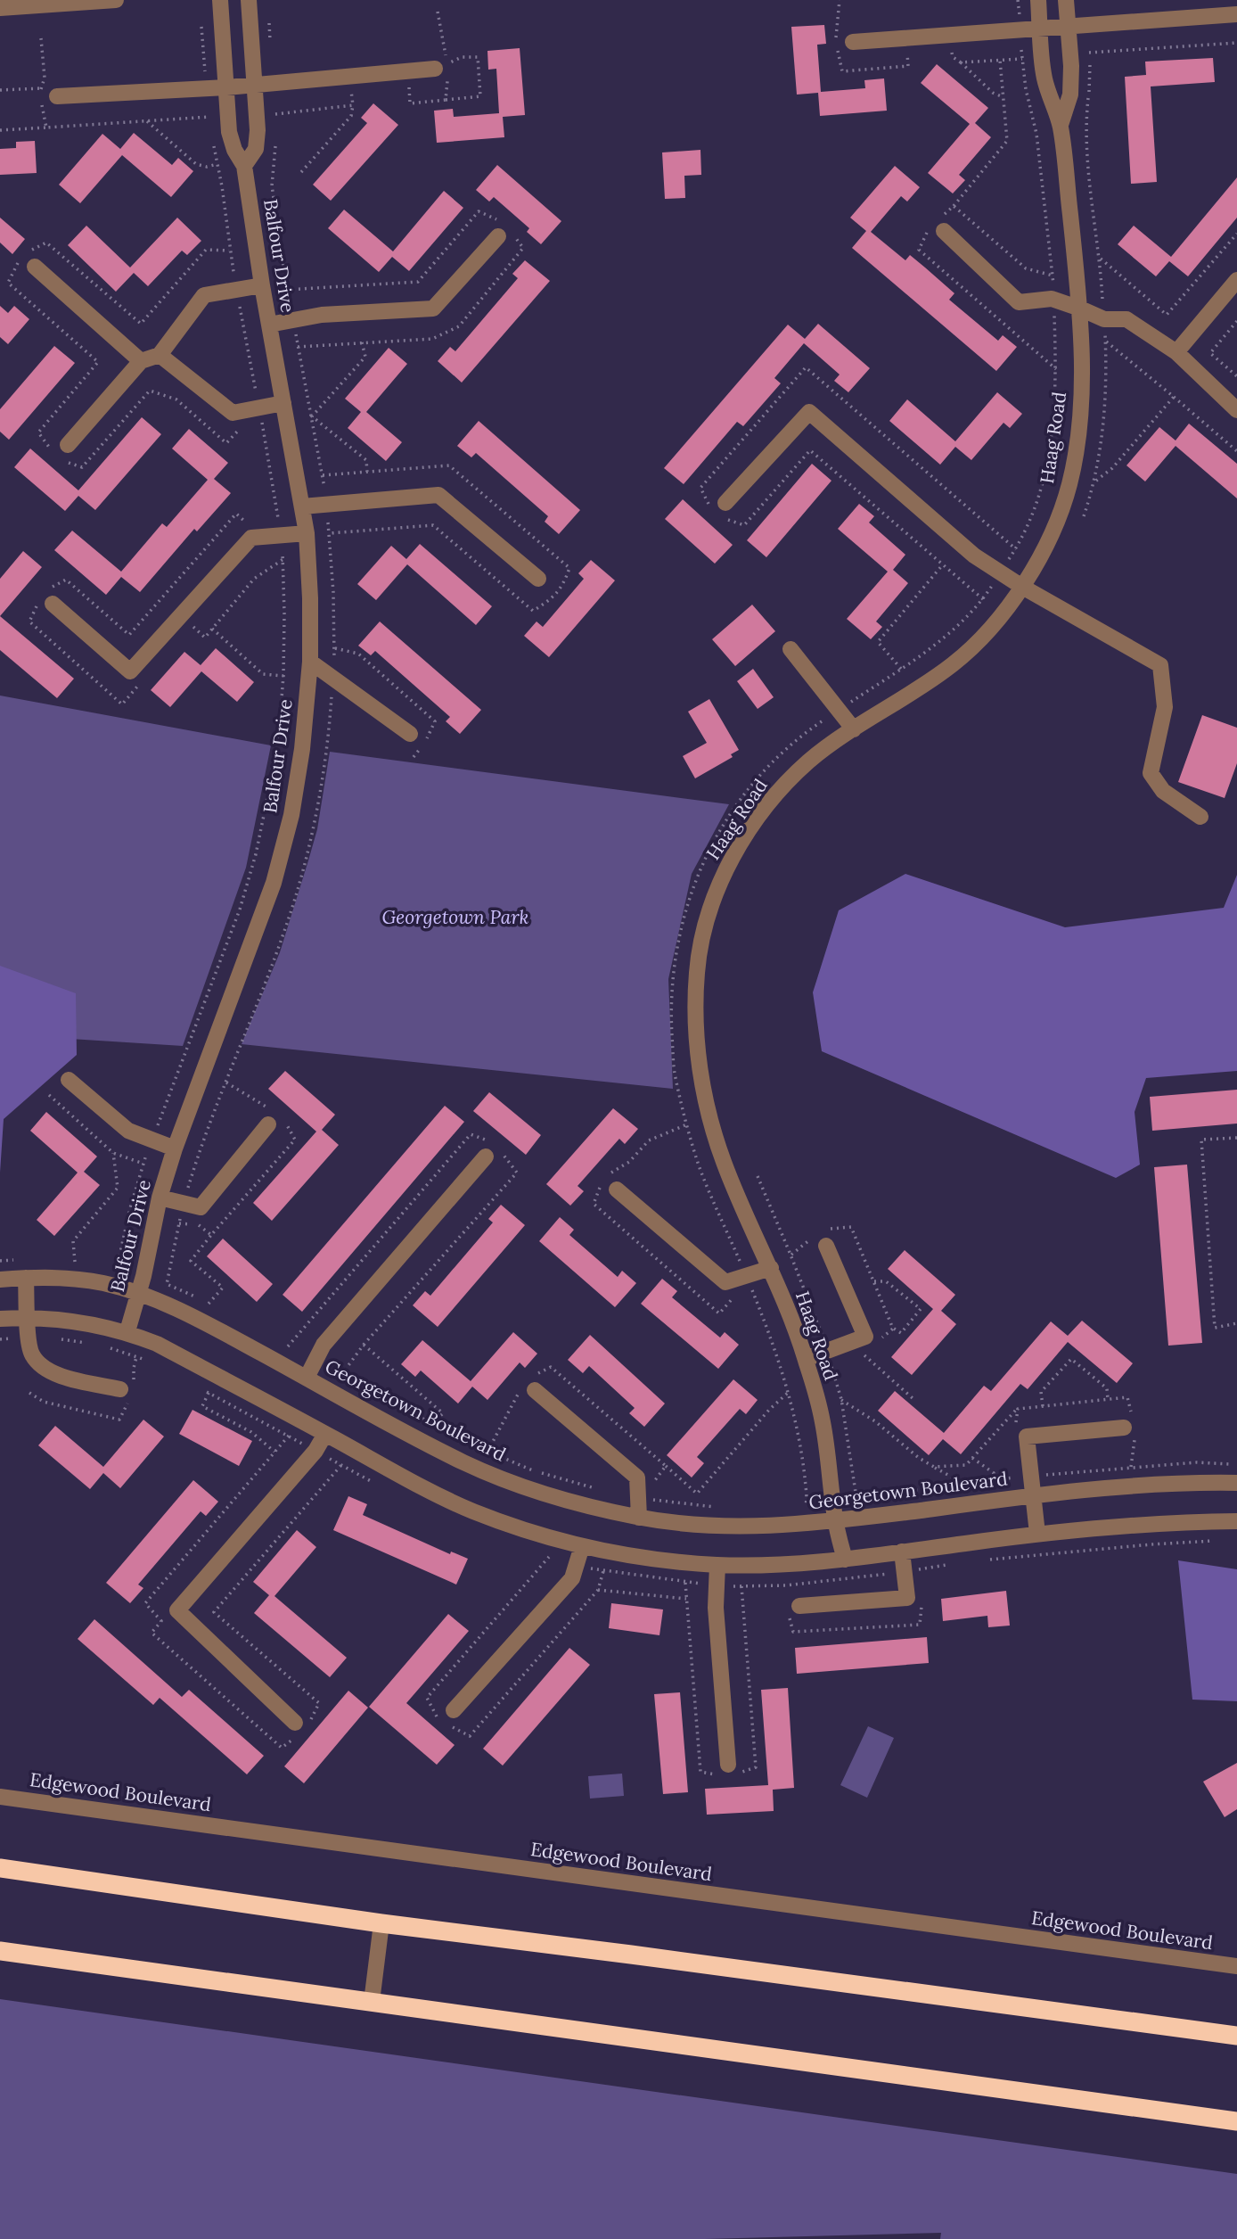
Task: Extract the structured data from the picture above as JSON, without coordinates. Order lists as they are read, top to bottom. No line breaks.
{"streets":{"street":["Balfour Drive","Haag Road","Georgetown Boulevard","Edgewood Boulevard"]},"crossings":[["Balfour Drive","Georgetown Boulevard"],["Haag Road","Georgetown Boulevard"]],"parks":["Georgetown Park"]}
